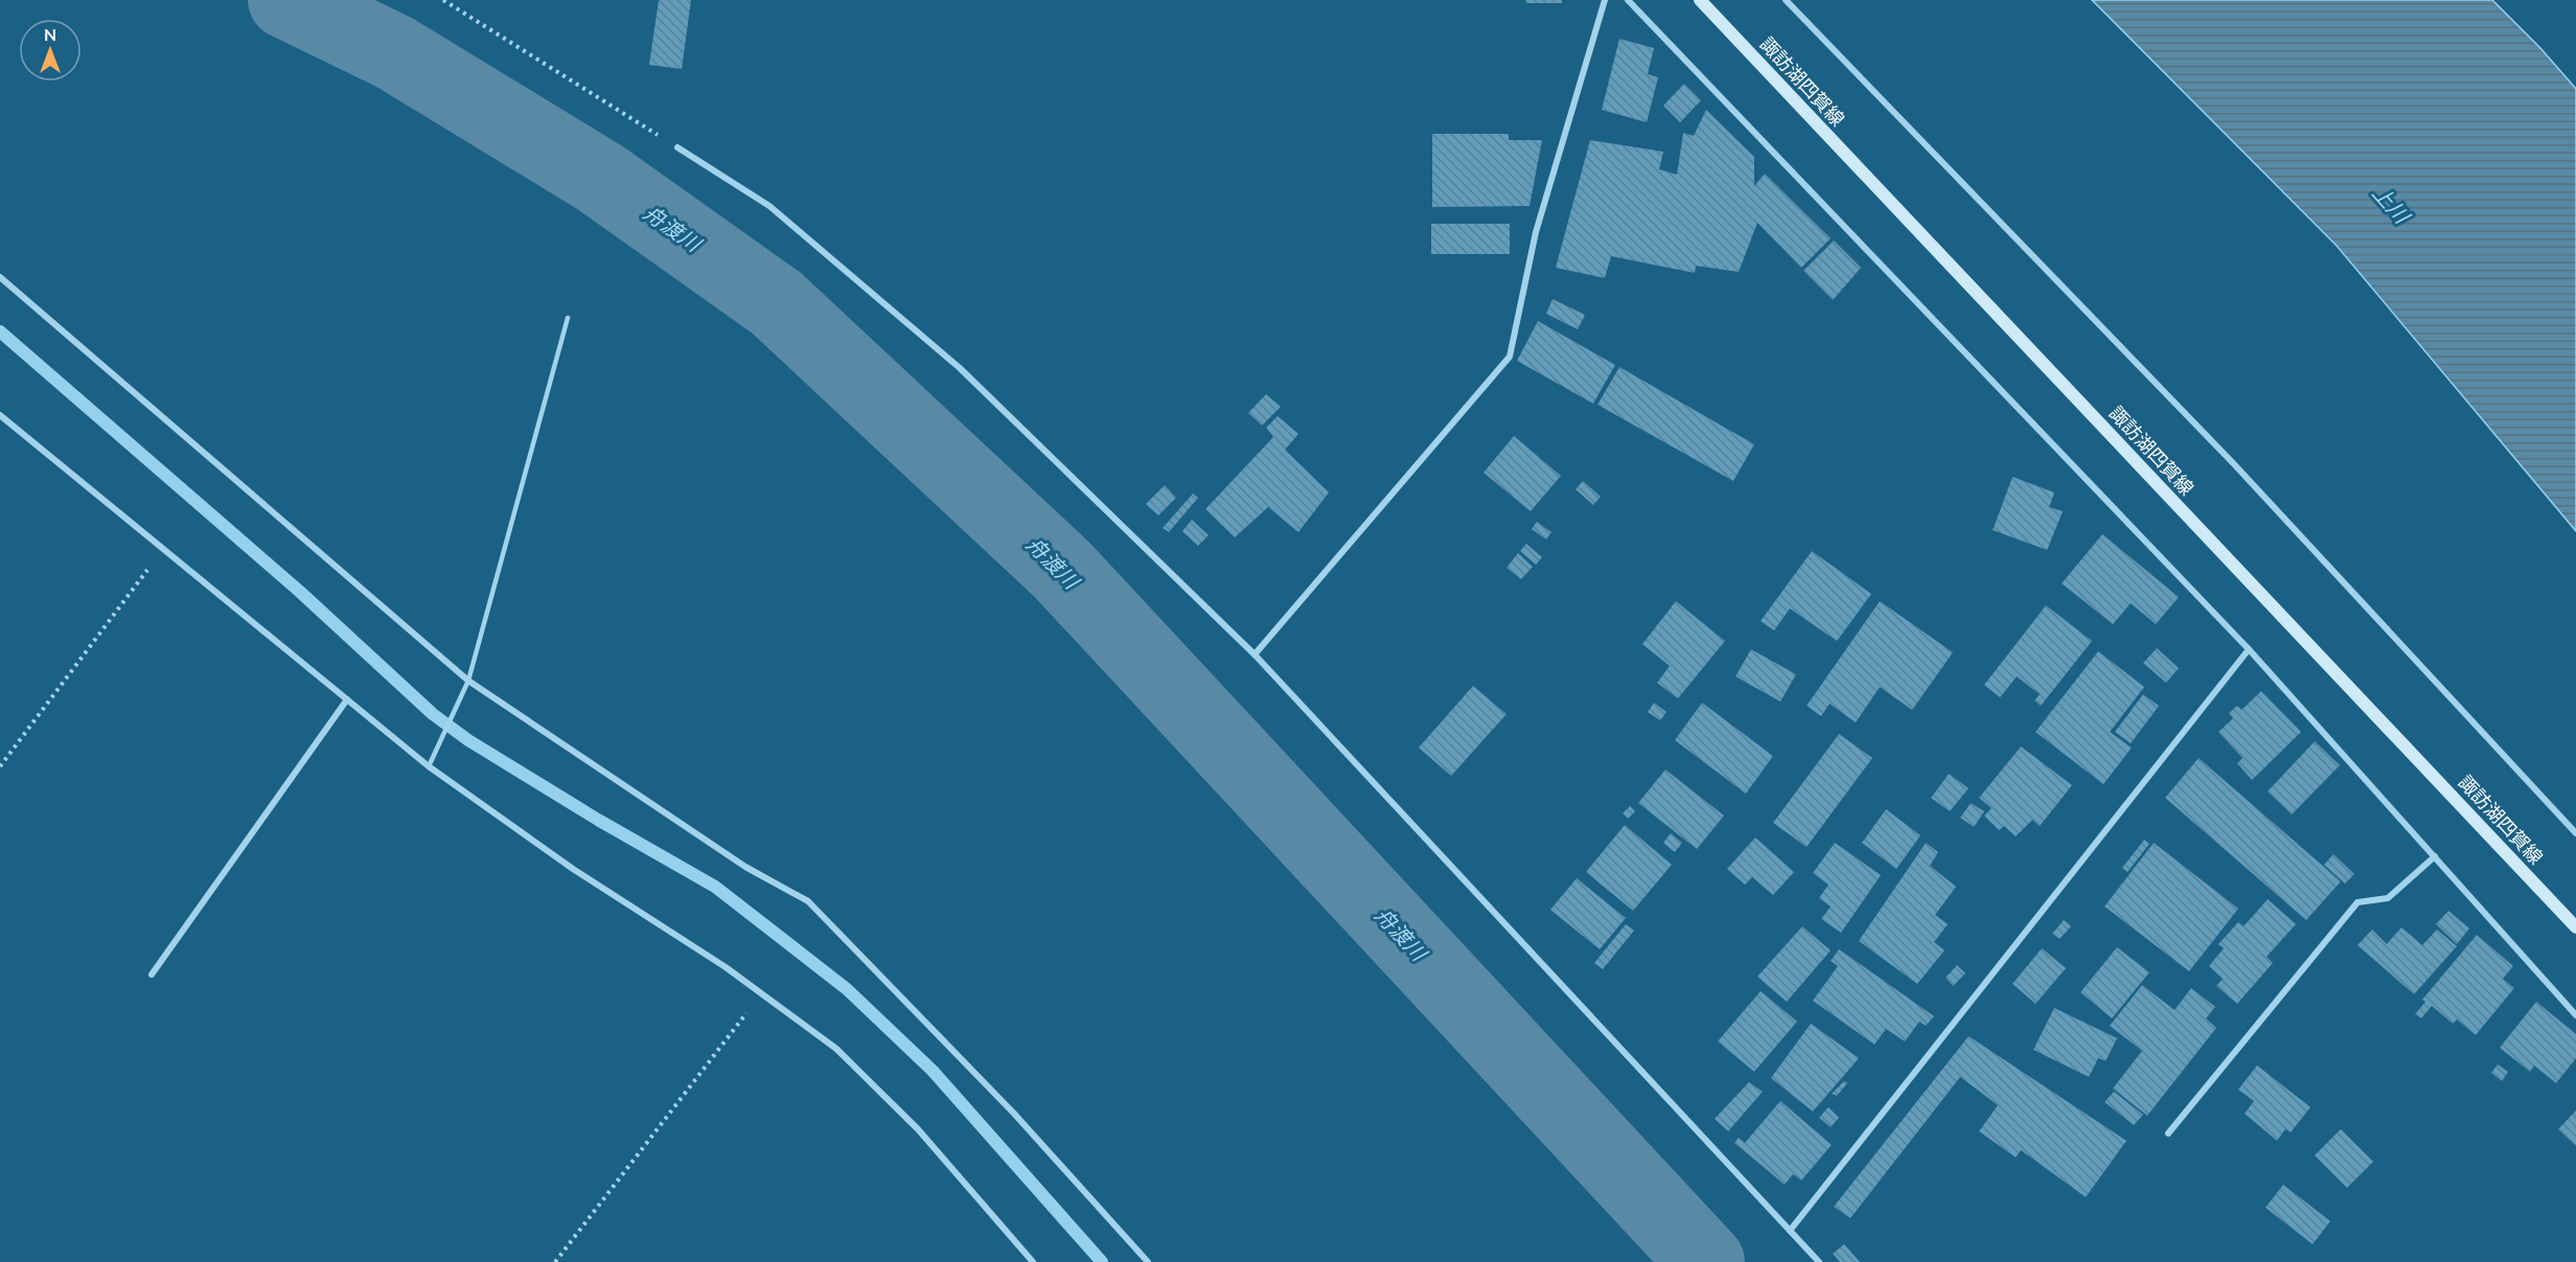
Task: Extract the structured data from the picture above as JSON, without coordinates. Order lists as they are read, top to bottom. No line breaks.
{"streets":{"main road":["諏訪湖四賀線"]},"water":["上川","舟渡川"],"north":"top"}
